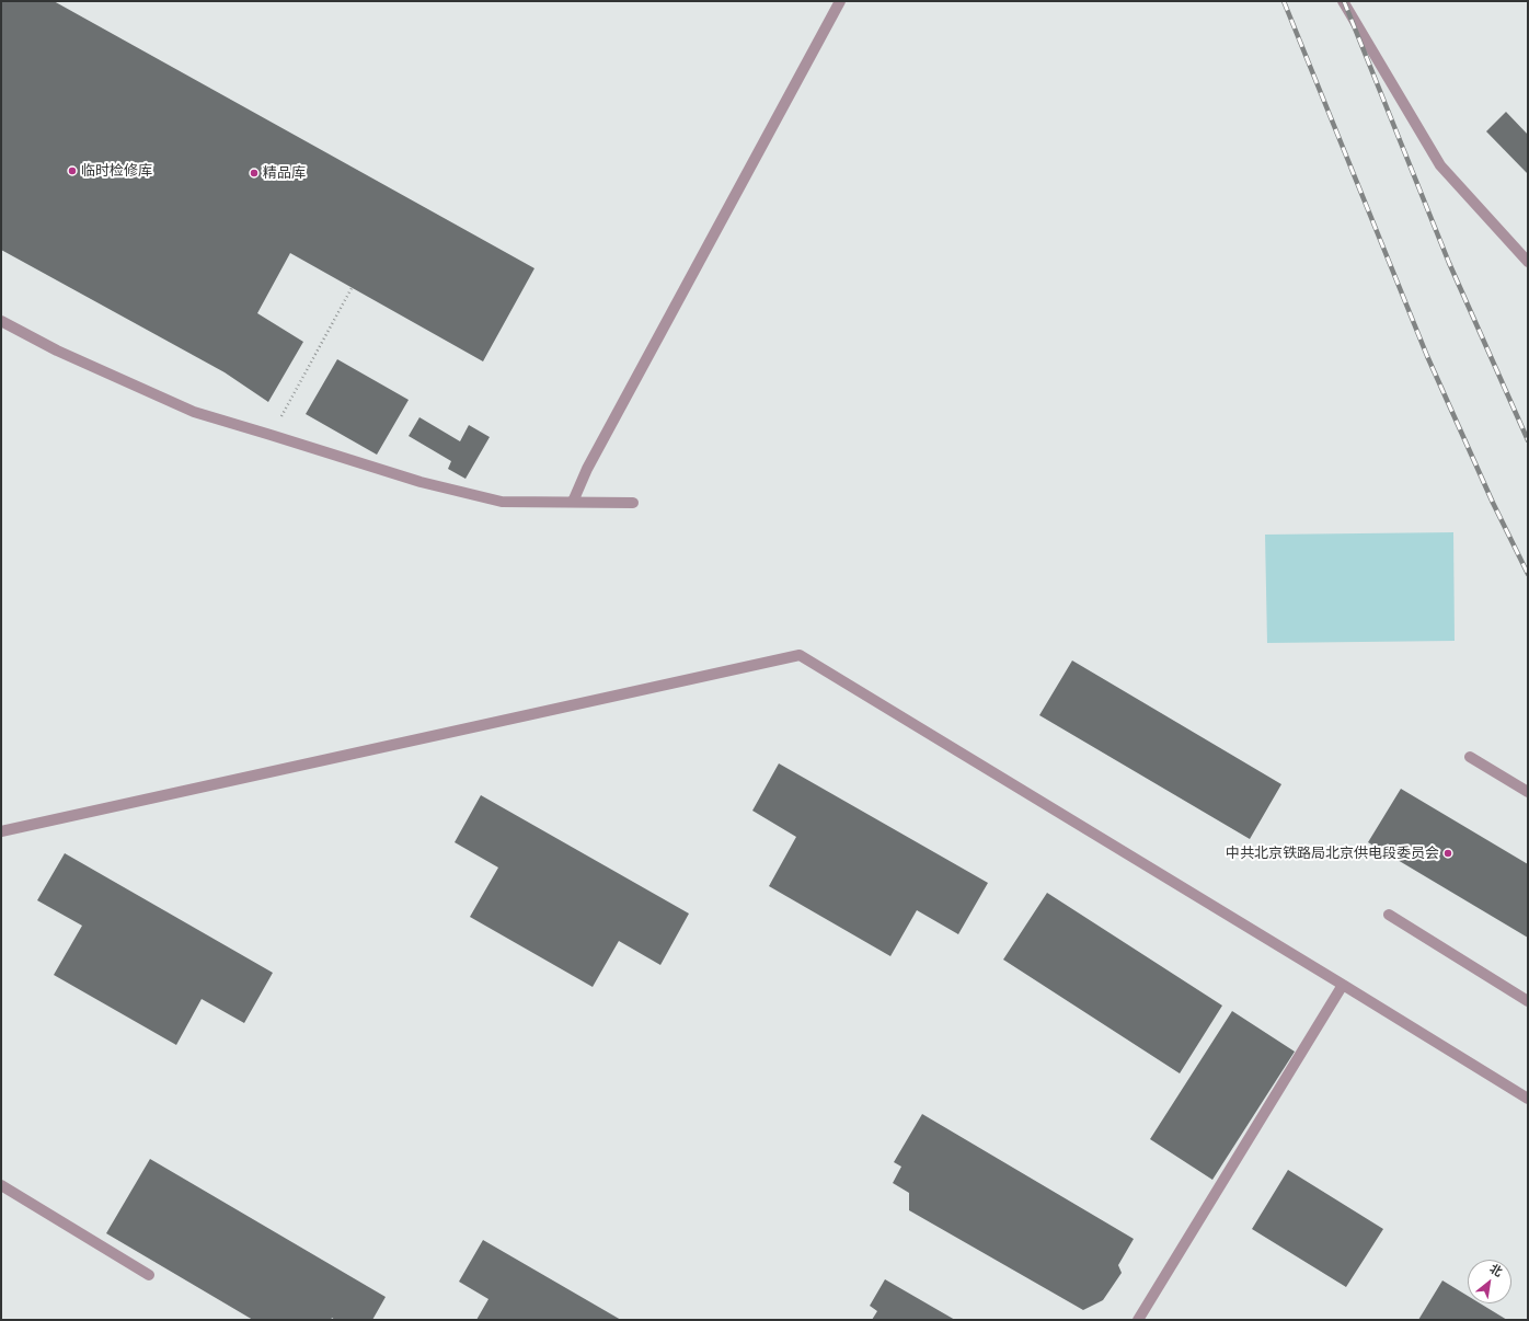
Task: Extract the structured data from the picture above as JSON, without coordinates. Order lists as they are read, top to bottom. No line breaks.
{"places":["临时检修库","精品库","中共北京铁路局北京供电段委员会"],"north":"top right"}
